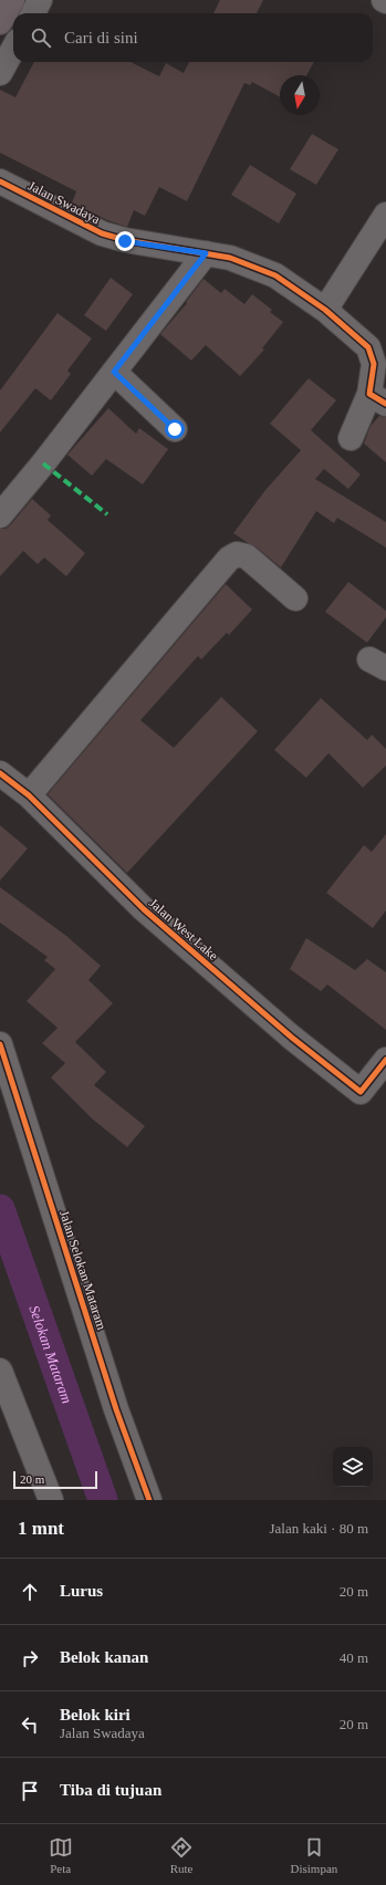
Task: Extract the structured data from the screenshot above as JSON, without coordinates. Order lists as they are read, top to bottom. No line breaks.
{"streets":{"street":["Jalan Swadaya","Jalan West Lake","Jalan Selokan Mataram"]},"water":["Selokan Mataram"],"scale_bar":"20 m","north":"bottom","page":{"search":"Cari di sini","scale":"20 m","heading":["1 mnt","Jalan kaki · 80 m"],"list":[["Lurus","20 m"],["Belok kanan","40 m"],["Belok kiri","Jalan Swadaya","20 m"],"Tiba di tujuan"],"nav":["Peta","Rute","Disimpan"]}}
